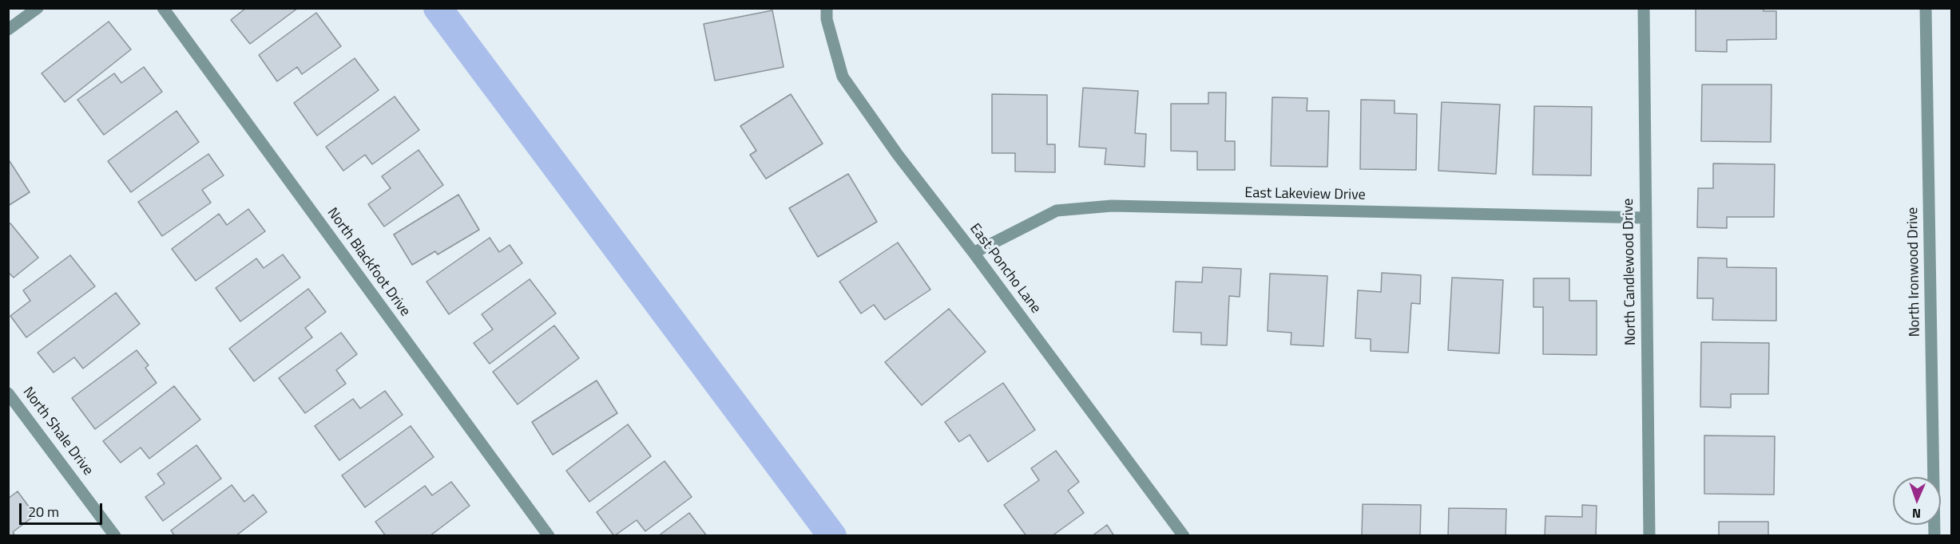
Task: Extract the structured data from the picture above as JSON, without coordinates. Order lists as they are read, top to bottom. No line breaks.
{"streets":{"street":["East Lakeview Drive","North Blackfoot Drive","East Poncho Lane","North Candlewood Drive","North Ironwood Drive","North Shale Drive"]},"crossings":[["East Lakeview Drive","East Poncho Lane"],["East Lakeview Drive","North Candlewood Drive"]],"scale_bar":"20 m","north":"bottom"}
